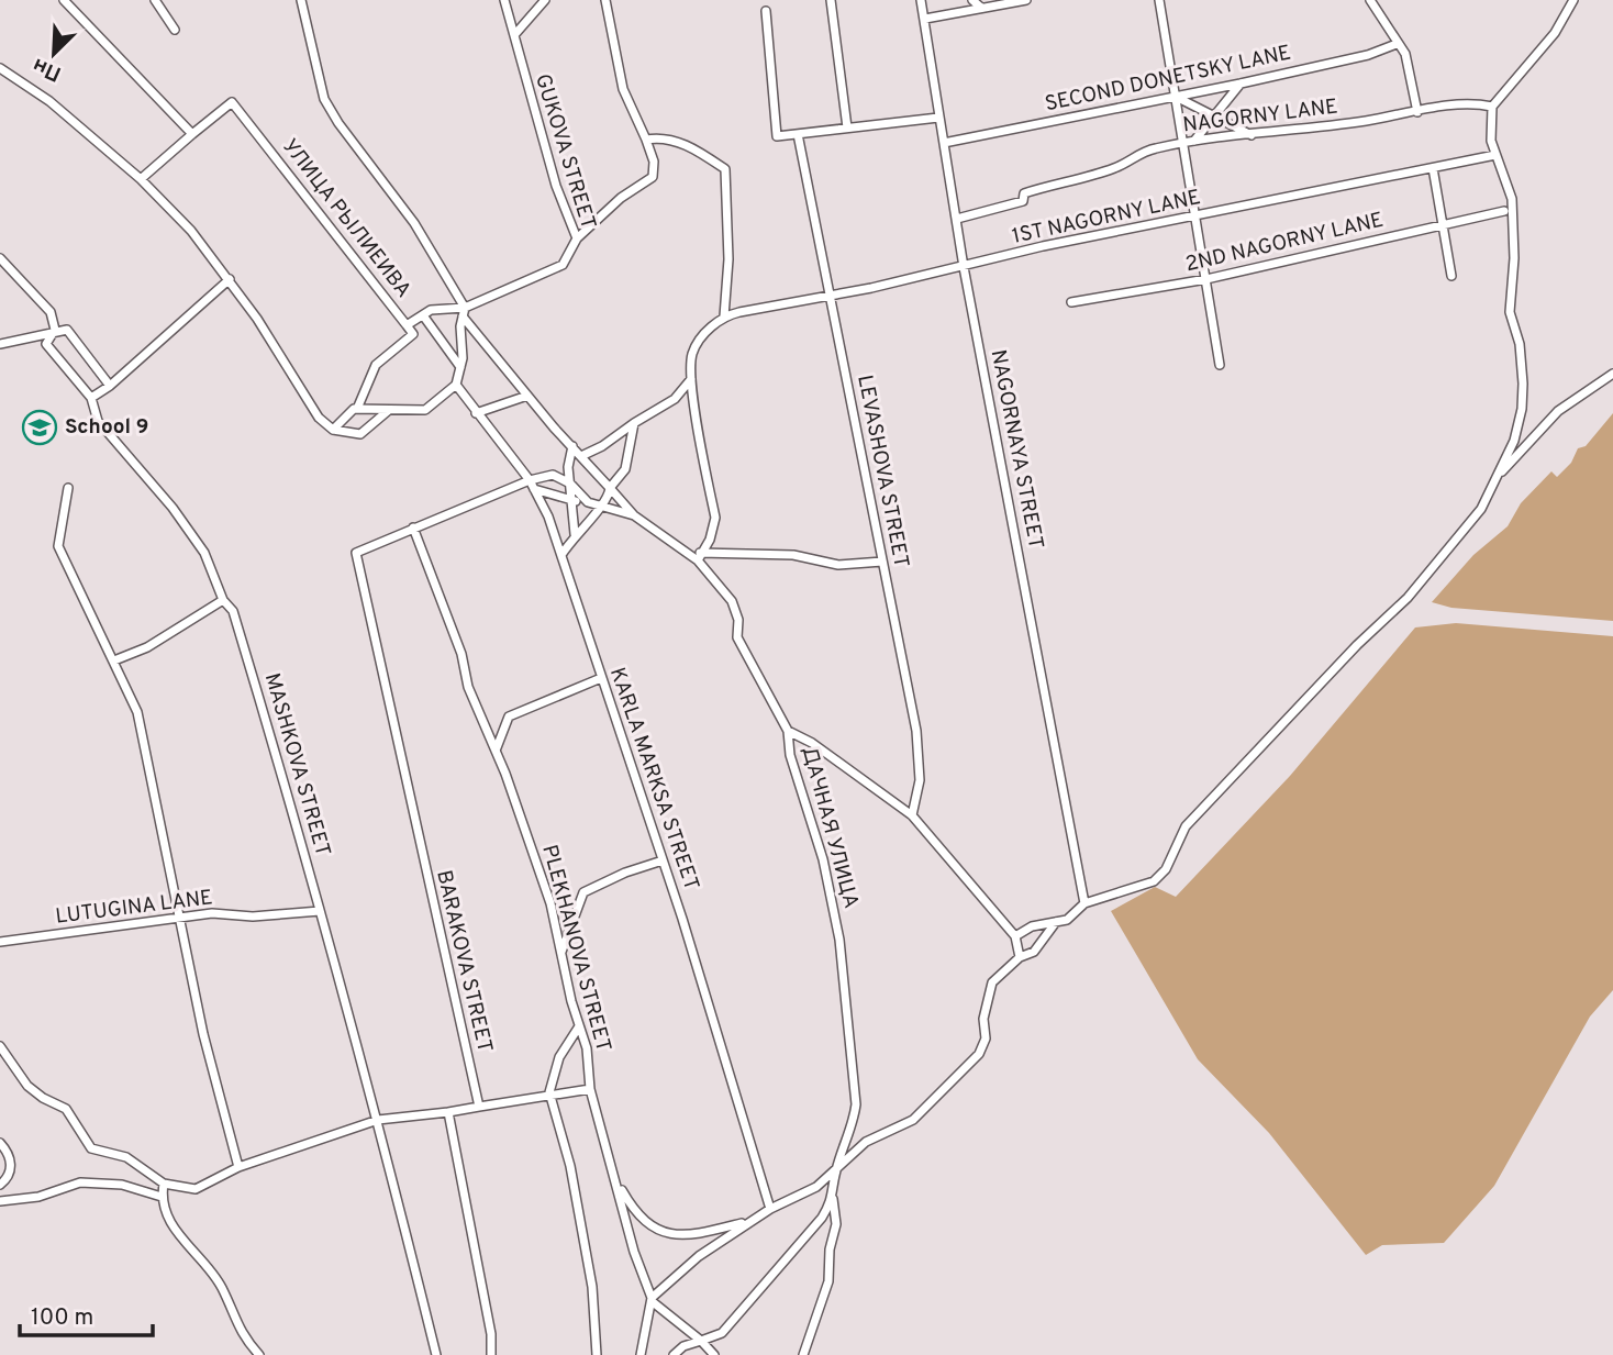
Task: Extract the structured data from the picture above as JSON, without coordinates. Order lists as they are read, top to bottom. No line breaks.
{"streets":{"street":["SECOND DONETSKY LANE","NAGORNY LANE","GUKOVA STREET","1ST NAGORNY LANE","УЛИЦА РЫЛИЕИВА","2ND NAGORNY LANE","NAGORNAYA STREET","LEVASHOVA STREET","MASHKOVA STREET","KARLA MARKSA STREET","ДАЧНАЯ УЛИЦА","LUTUGINA LANE","PLEKHANOVA STREET","BARAKOVA STREET"]},"crossings":[["SECOND DONETSKY LANE","NAGORNAYA STREET"],["NAGORNY LANE","NAGORNAYA STREET"],["GUKOVA STREET","УЛИЦА РЫЛИЕИВА"],["1ST NAGORNY LANE","NAGORNAYA STREET"],["1ST NAGORNY LANE","LEVASHOVA STREET"],["MASHKOVA STREET","LUTUGINA LANE"],["PLEKHANOVA STREET","BARAKOVA STREET"]],"places":{"school or university":["School 9"]},"scale_bar":"100 m","north":"bottom left"}
